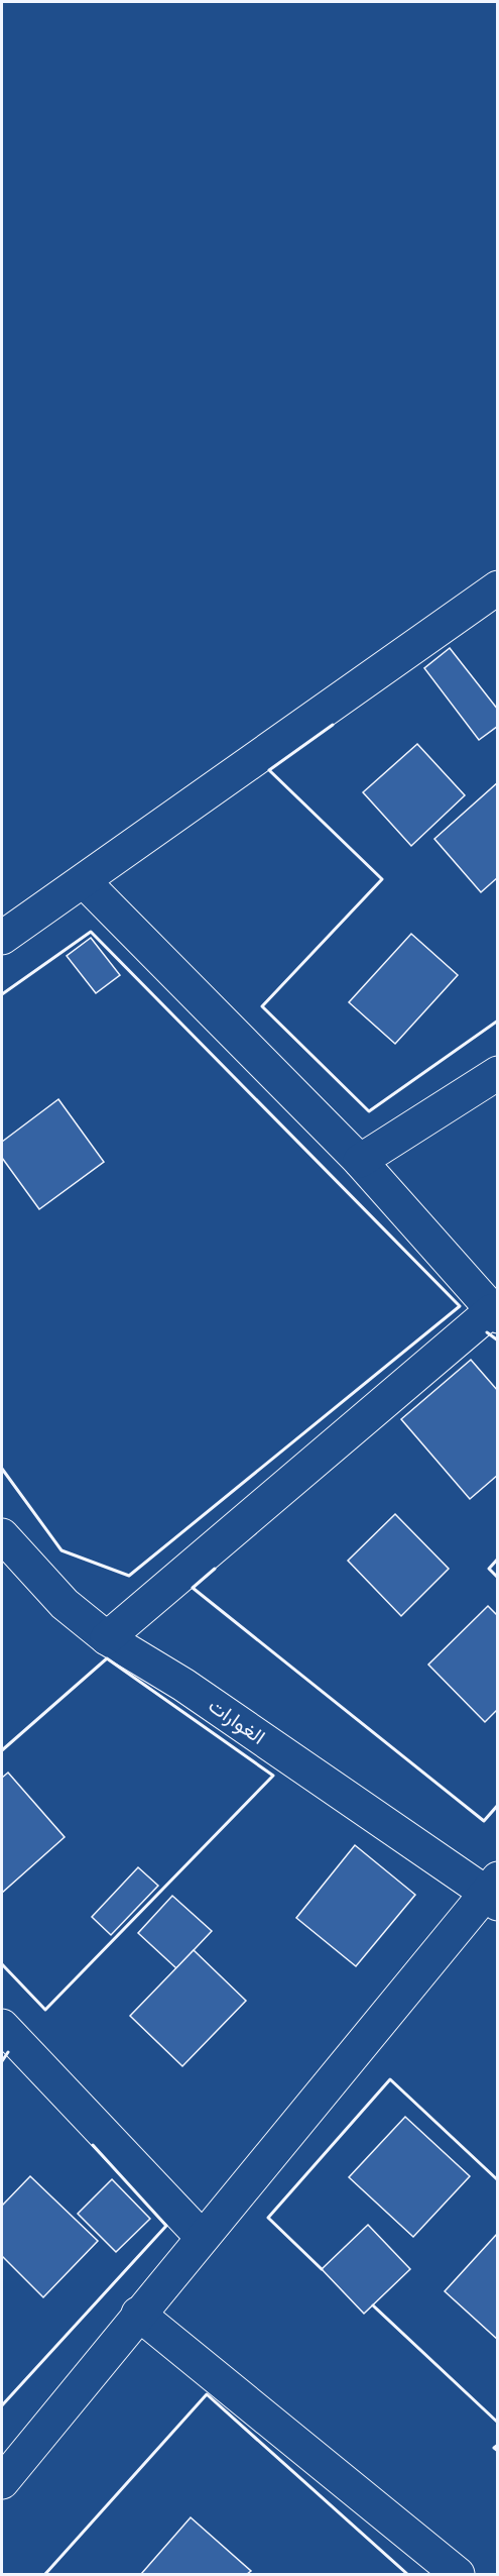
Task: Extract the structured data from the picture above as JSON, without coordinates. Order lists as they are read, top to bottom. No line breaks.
{"streets":{"street":["الغوارات"]}}
